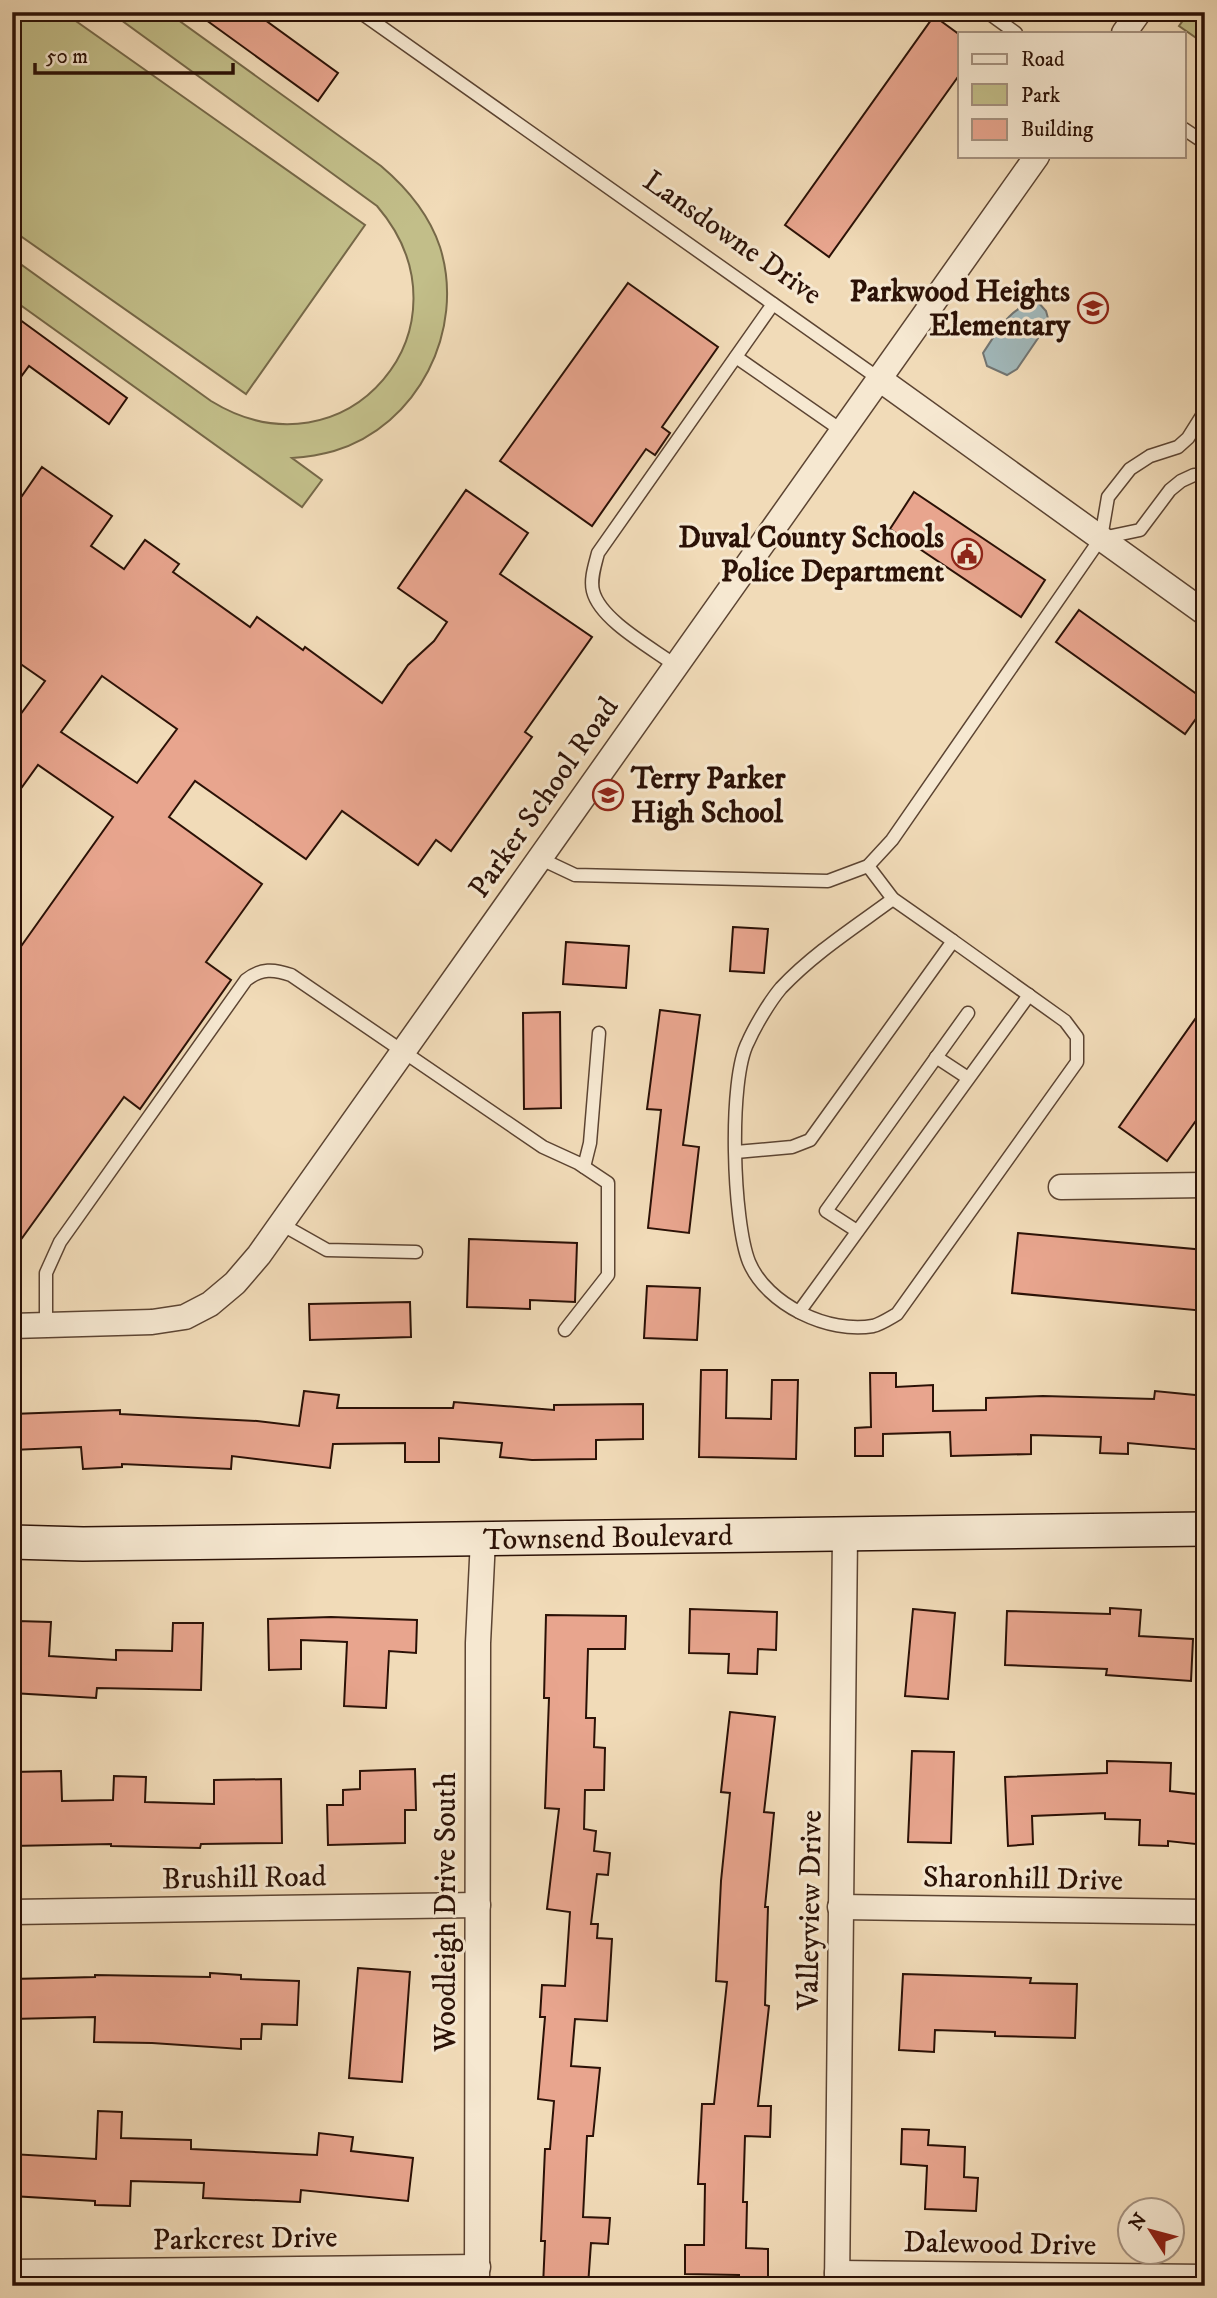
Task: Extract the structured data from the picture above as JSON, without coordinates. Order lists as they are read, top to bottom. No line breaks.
{"streets":{"street":["Lansdowne Drive","Parker School Road","Townsend Boulevard","Brushill Road","Sharonhill Drive","Valleyview Drive","Woodleigh Drive South","Parkcrest Drive","Dalewood Drive"]},"crossings":[["Lansdowne Drive","Parker School Road"],["Townsend Boulevard","Valleyview Drive"],["Townsend Boulevard","Woodleigh Drive South"],["Brushill Road","Woodleigh Drive South"],["Sharonhill Drive","Valleyview Drive"],["Valleyview Drive","Dalewood Drive"],["Woodleigh Drive South","Parkcrest Drive"]],"places":{"school or university":["Parkwood Heights Elementary","Terry Parker High School"],"public building":["Duval County Schools Police Department"]},"legend":["Road","Park","Building"],"scale_bar":"50 m","north":"top left"}
